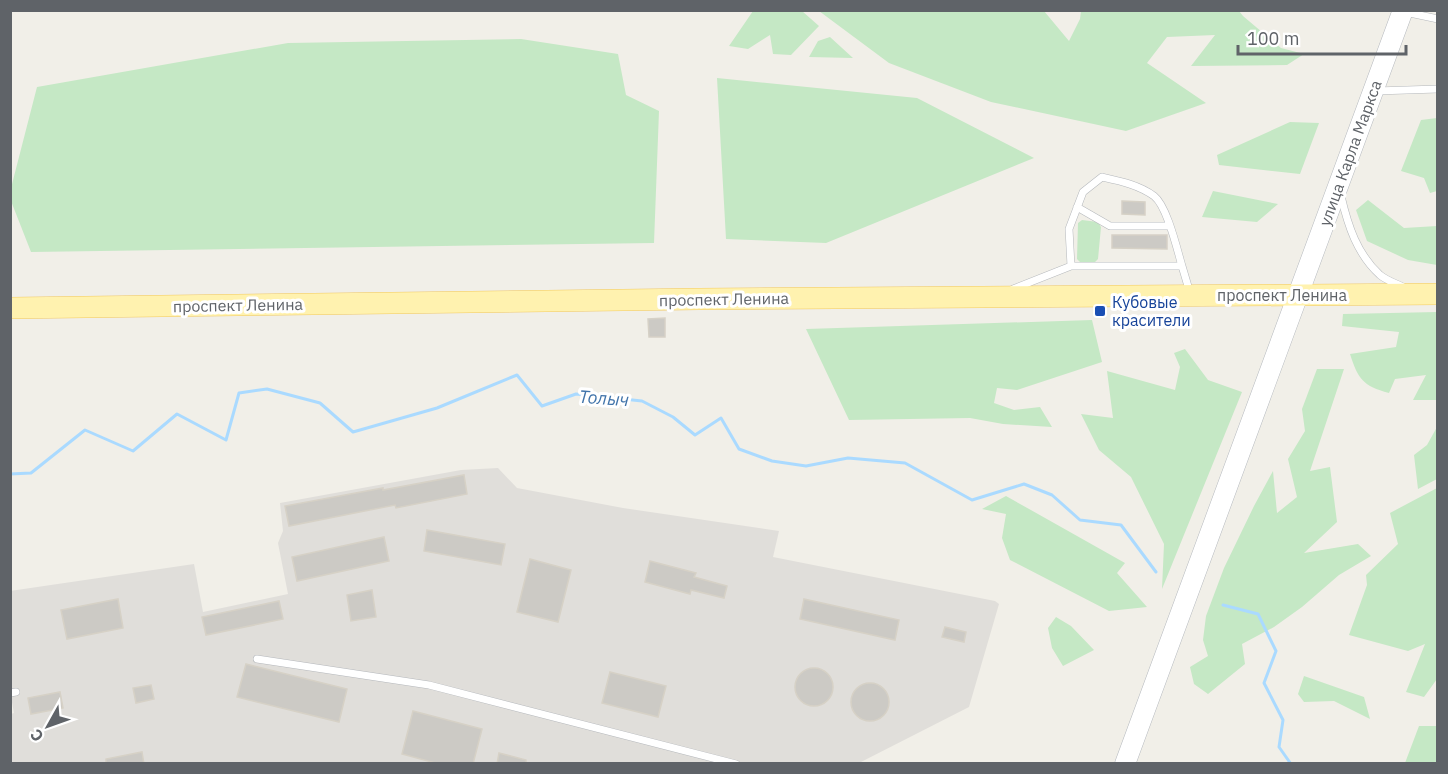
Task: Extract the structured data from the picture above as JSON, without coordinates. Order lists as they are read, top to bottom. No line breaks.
{"streets":{"main road":["проспект Ленина"],"street":["улица Карла Маркса"]},"crossings":[["улица Карла Маркса","проспект Ленина"]],"water":["Толыч"],"places":{"transit":["Кубовые красители"]},"scale_bar":"100 m","north":"bottom left"}
